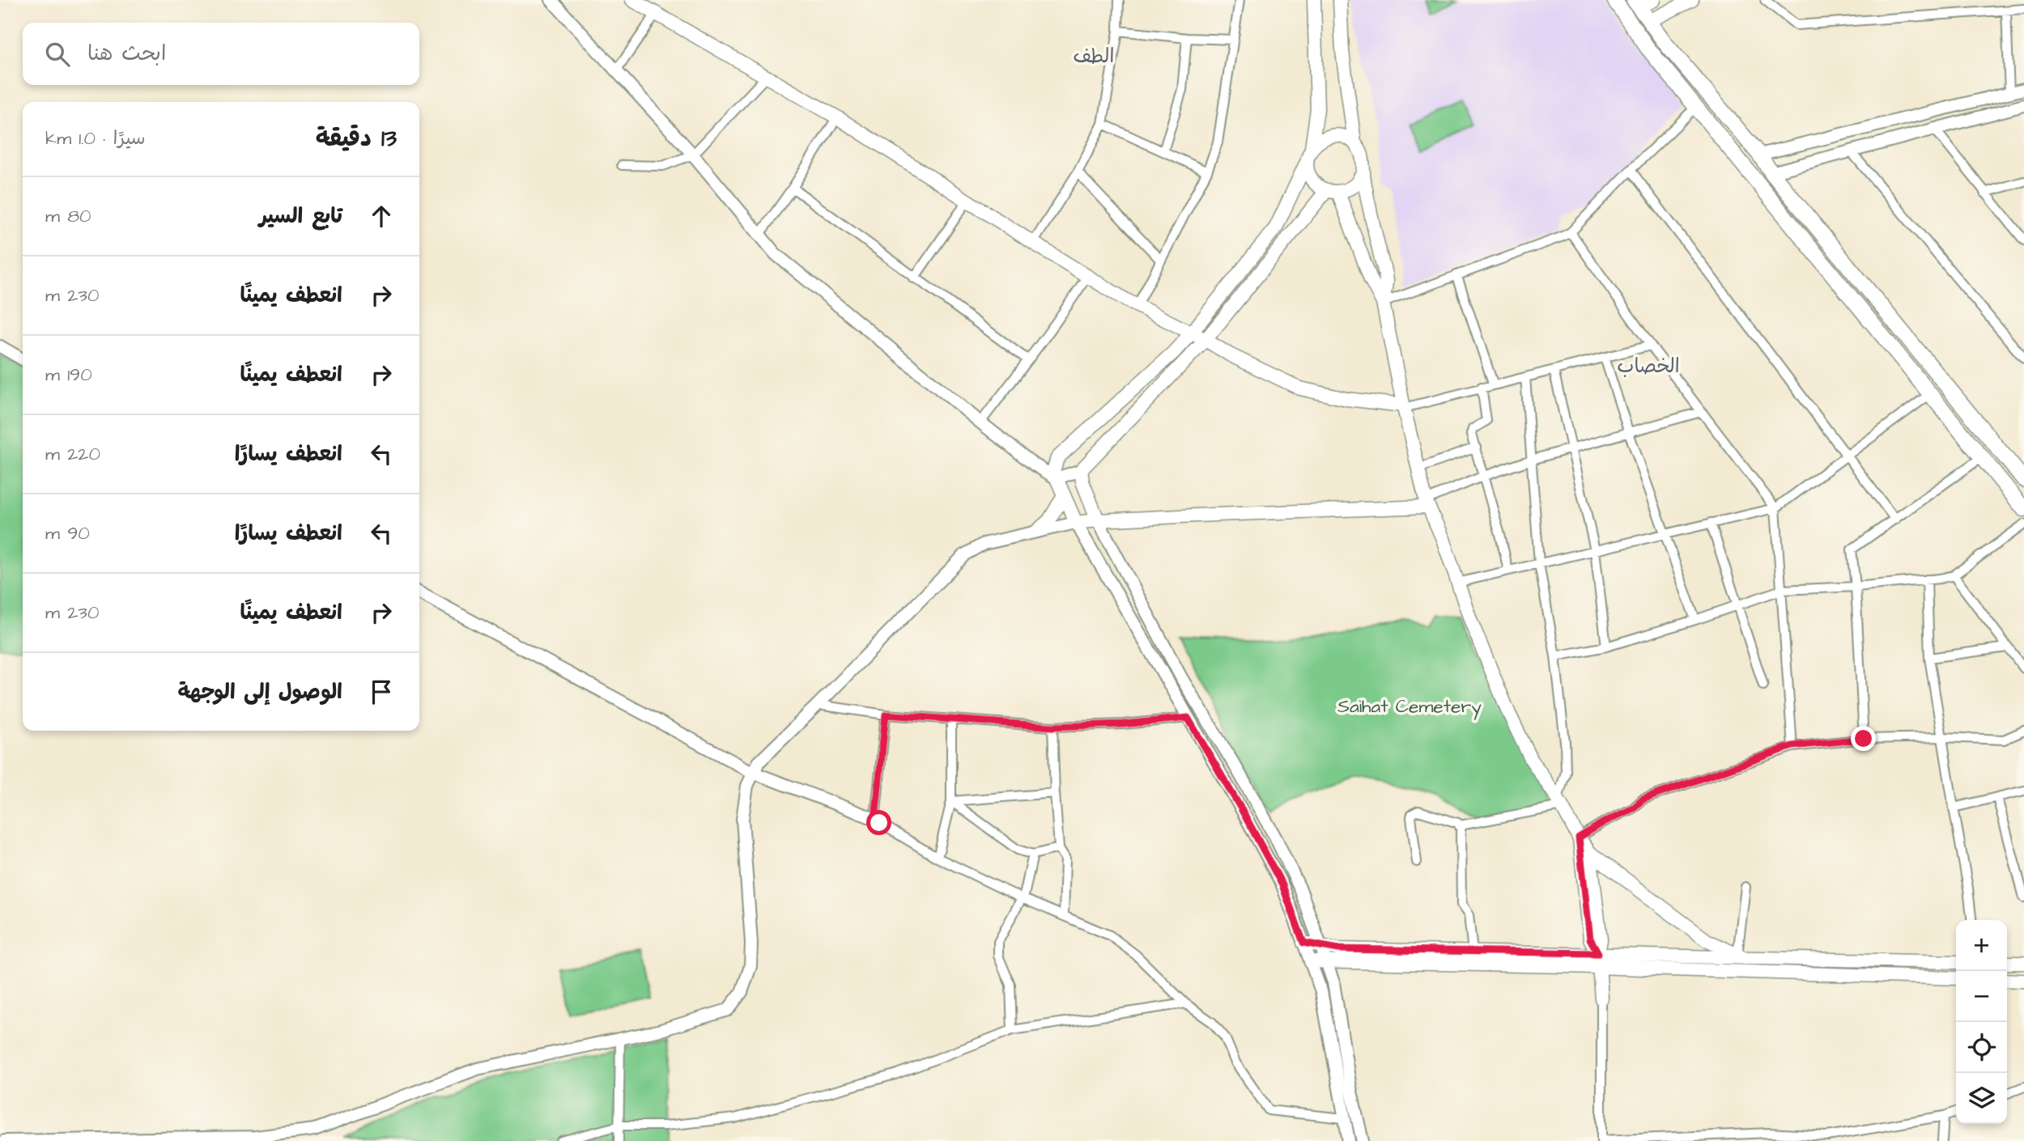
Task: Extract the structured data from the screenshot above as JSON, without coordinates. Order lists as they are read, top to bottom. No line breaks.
{"districts":["الطف","الخصاب"],"parks":["Saihat Cemetery"],"page":{"search":"ابحث هنا","heading":["13 دقيقة","سيرًا · 1.0 km"],"list":[["تابع السير","80 m"],["انعطف يمينًا","230 m"],["انعطف يمينًا","190 m"],["انعطف يسارًا","220 m"],["انعطف يسارًا","90 m"],["انعطف يمينًا","230 m"],"الوصول إلى الوجهة"],"map_buttons":["+","−"]}}
